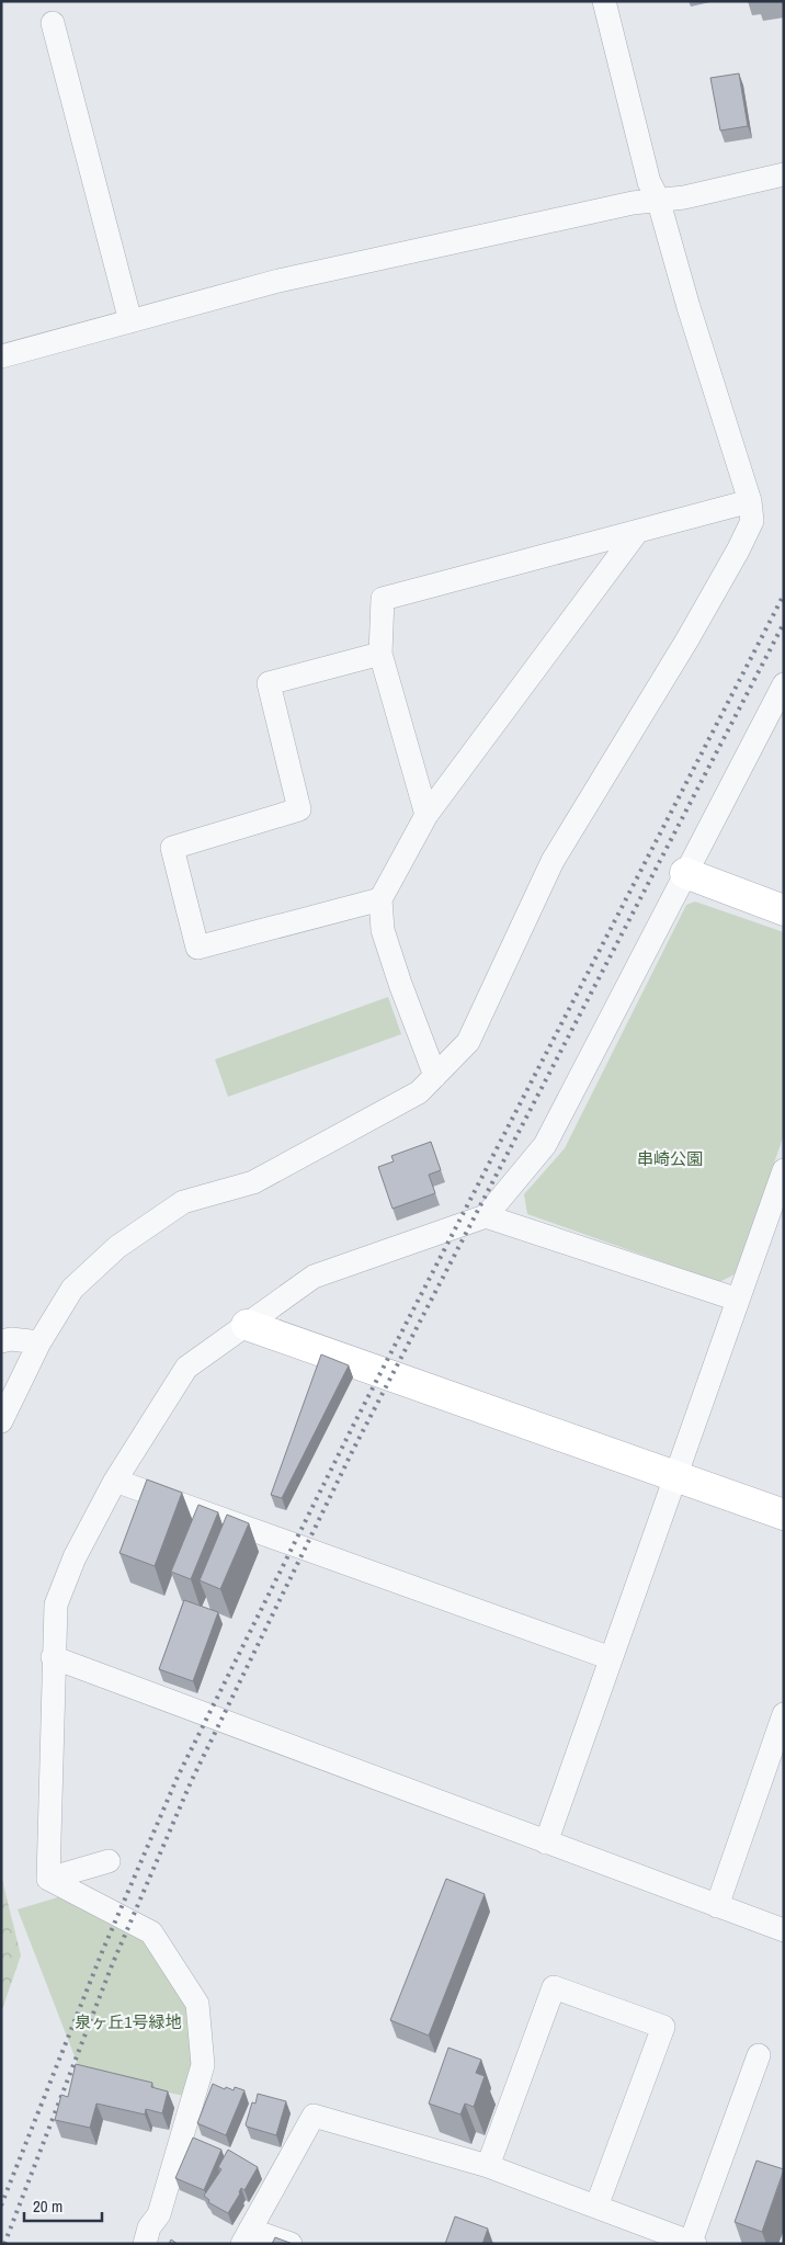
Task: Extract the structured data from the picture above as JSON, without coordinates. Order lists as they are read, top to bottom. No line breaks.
{"parks":["串崎公園","泉ヶ丘1号緑地"],"scale_bar":"20 m"}
